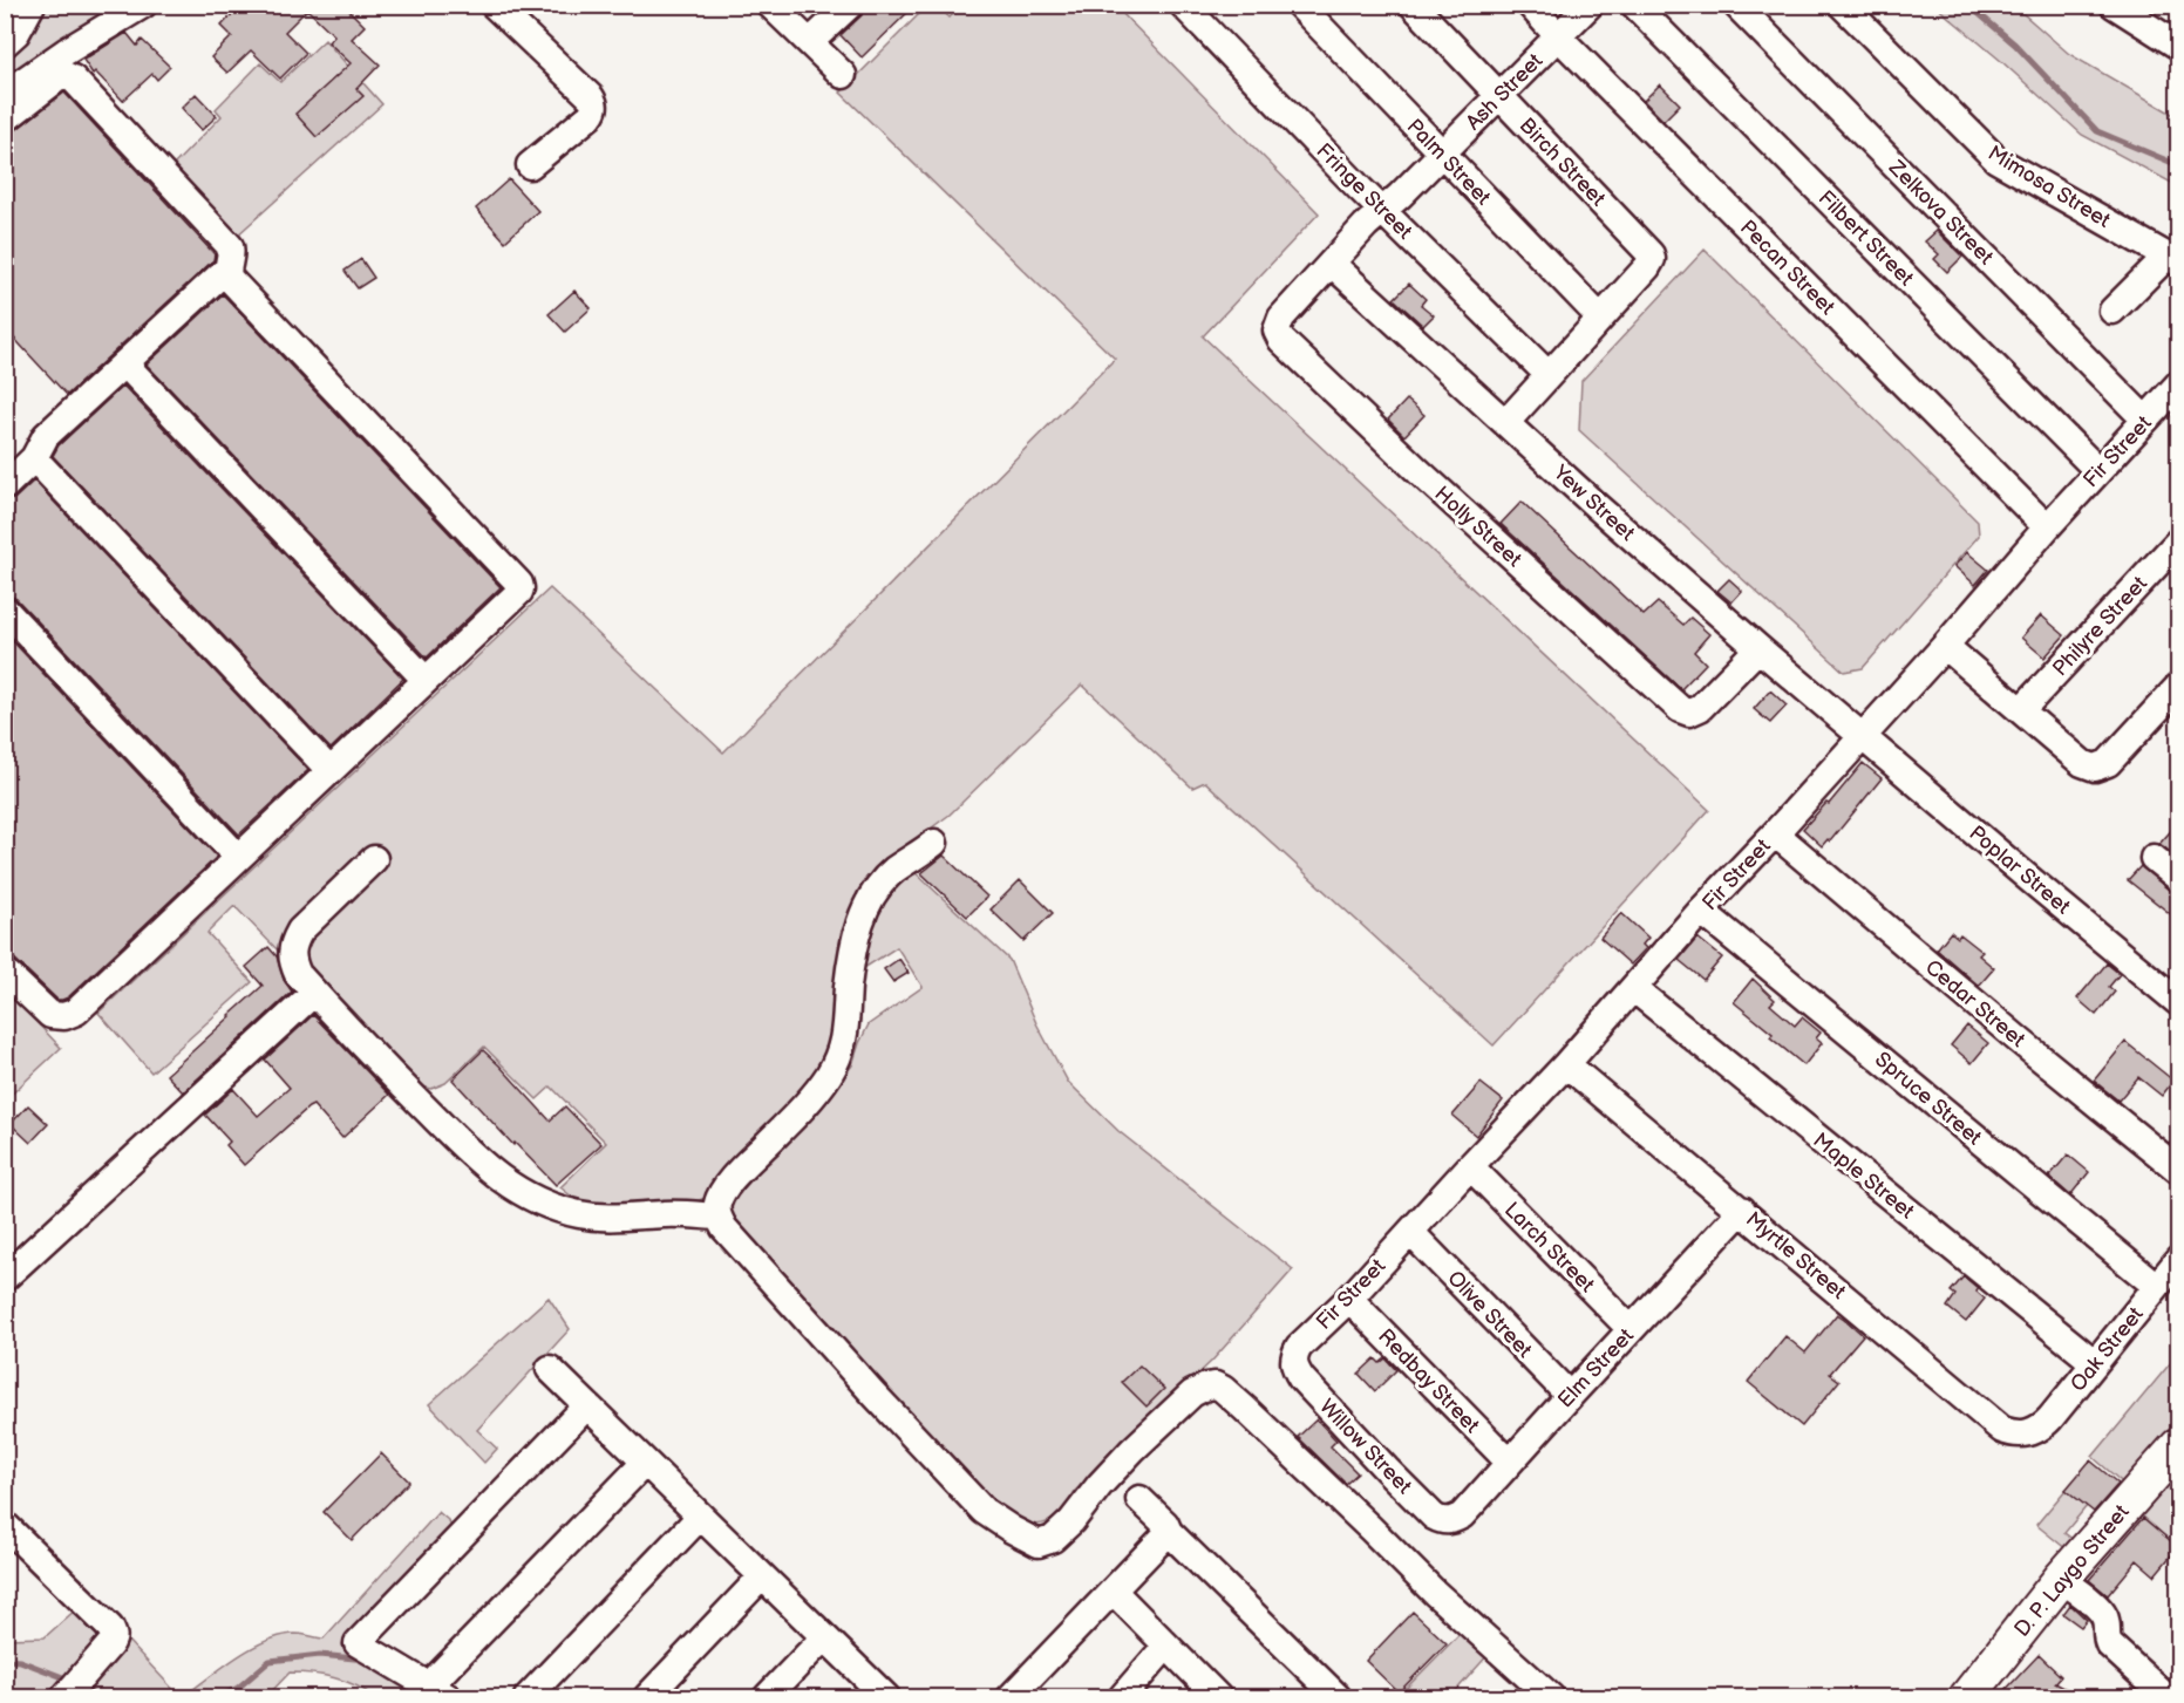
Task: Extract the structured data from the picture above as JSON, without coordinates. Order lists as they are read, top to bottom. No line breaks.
{"streets":{"main road":["D. P. Laygo Street"],"street":["Ash Street","Palm Street","Birch Street","Mimosa Street","Fringe Street","Zelkova Street","Filbert Street","Pecan Street","Fir Street","Yew Street","Holly Street","Philyre Street","Poplar Street","Cedar Street","Spruce Street","Maple Street","Larch Street","Myrtle Street","Olive Street","Oak Street","Elm Street","Redbay Street","Willow Street"]},"crossings":[["Ash Street","Palm Street"],["Ash Street","Birch Street"],["Ash Street","Fringe Street"],["Ash Street","Pecan Street"],["Ash Street","Yew Street"],["Ash Street","Holly Street"],["Palm Street","Birch Street"],["Zelkova Street","Fir Street"],["Filbert Street","Fir Street"],["Pecan Street","Fir Street"],["Fir Street","Yew Street"],["Fir Street","Poplar Street"],["Fir Street","Cedar Street"],["Fir Street","Spruce Street"],["Fir Street","Maple Street"],["Fir Street","Larch Street"],["Fir Street","Myrtle Street"],["Fir Street","Olive Street"],["Fir Street","Redbay Street"],["Fir Street","Willow Street"],["Yew Street","Holly Street"],["Yew Street","Poplar Street"],["Spruce Street","Oak Street"],["Maple Street","Oak Street"],["Larch Street","Elm Street"],["Myrtle Street","Oak Street"],["Myrtle Street","Elm Street"],["Olive Street","Elm Street"],["Elm Street","Redbay Street"],["Elm Street","Willow Street"]]}
